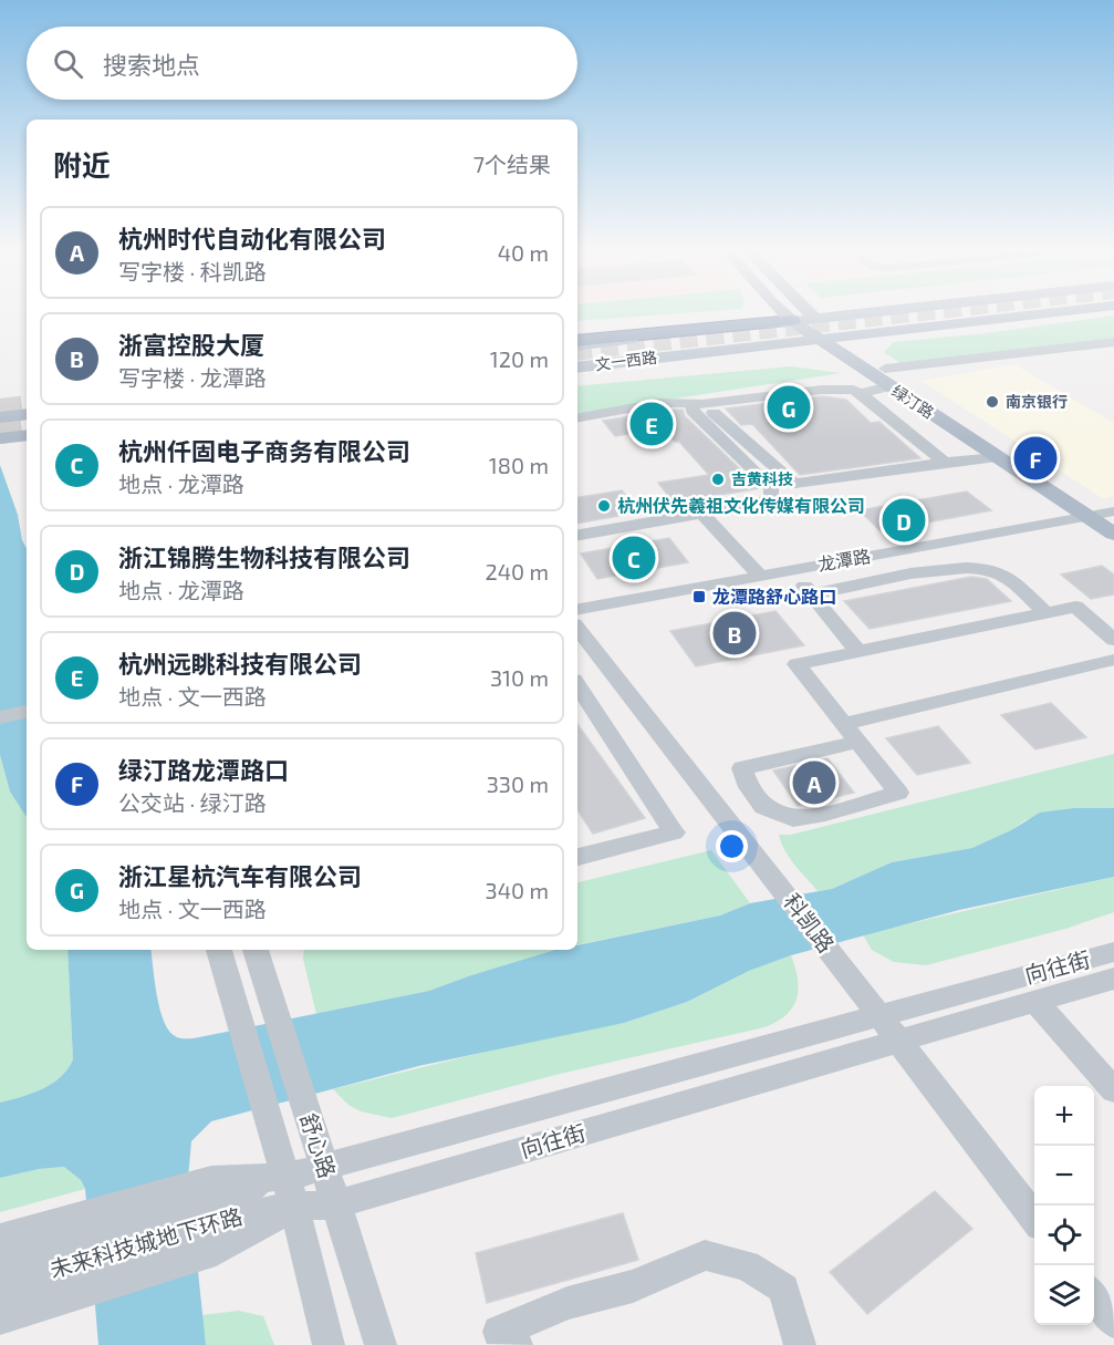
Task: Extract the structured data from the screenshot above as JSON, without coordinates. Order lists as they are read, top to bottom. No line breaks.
{"streets":{"main road":["文一西路","绿汀路"],"street":["龙潭路","科凯路","向往街","舒心路","未来科技城地下环路"]},"crossings":[["文一西路","绿汀路"],["绿汀路","龙潭路"],["科凯路","向往街"],["向往街","舒心路"],["向往街","未来科技城地下环路"],["舒心路","未来科技城地下环路"]],"places":{"other":["南京银行","吉黄科技","杭州伏先羲祖文化传媒有限公司"],"transit":["龙潭路舒心路口"]},"page":{"search":"搜索地点","heading":["附近","7个结果"],"list":[{"mark":"A","name":"杭州时代自动化有限公司","note":"写字楼 · 科凯路","value":"40 m"},{"mark":"B","name":"浙富控股大厦","note":"写字楼 · 龙潭路","value":"120 m"},{"mark":"C","name":"杭州仟固电子商务有限公司","note":"地点 · 龙潭路","value":"180 m"},{"mark":"D","name":"浙江锦腾生物科技有限公司","note":"地点 · 龙潭路","value":"240 m"},{"mark":"E","name":"杭州远眺科技有限公司","note":"地点 · 文一西路","value":"310 m"},{"mark":"F","name":"绿汀路龙潭路口","note":"公交站 · 绿汀路","value":"330 m"},{"mark":"G","name":"浙江星杭汽车有限公司","note":"地点 · 文一西路","value":"340 m"}],"pins":["G","E","F","D","C","B","A"],"map_buttons":["+","−"]}}
